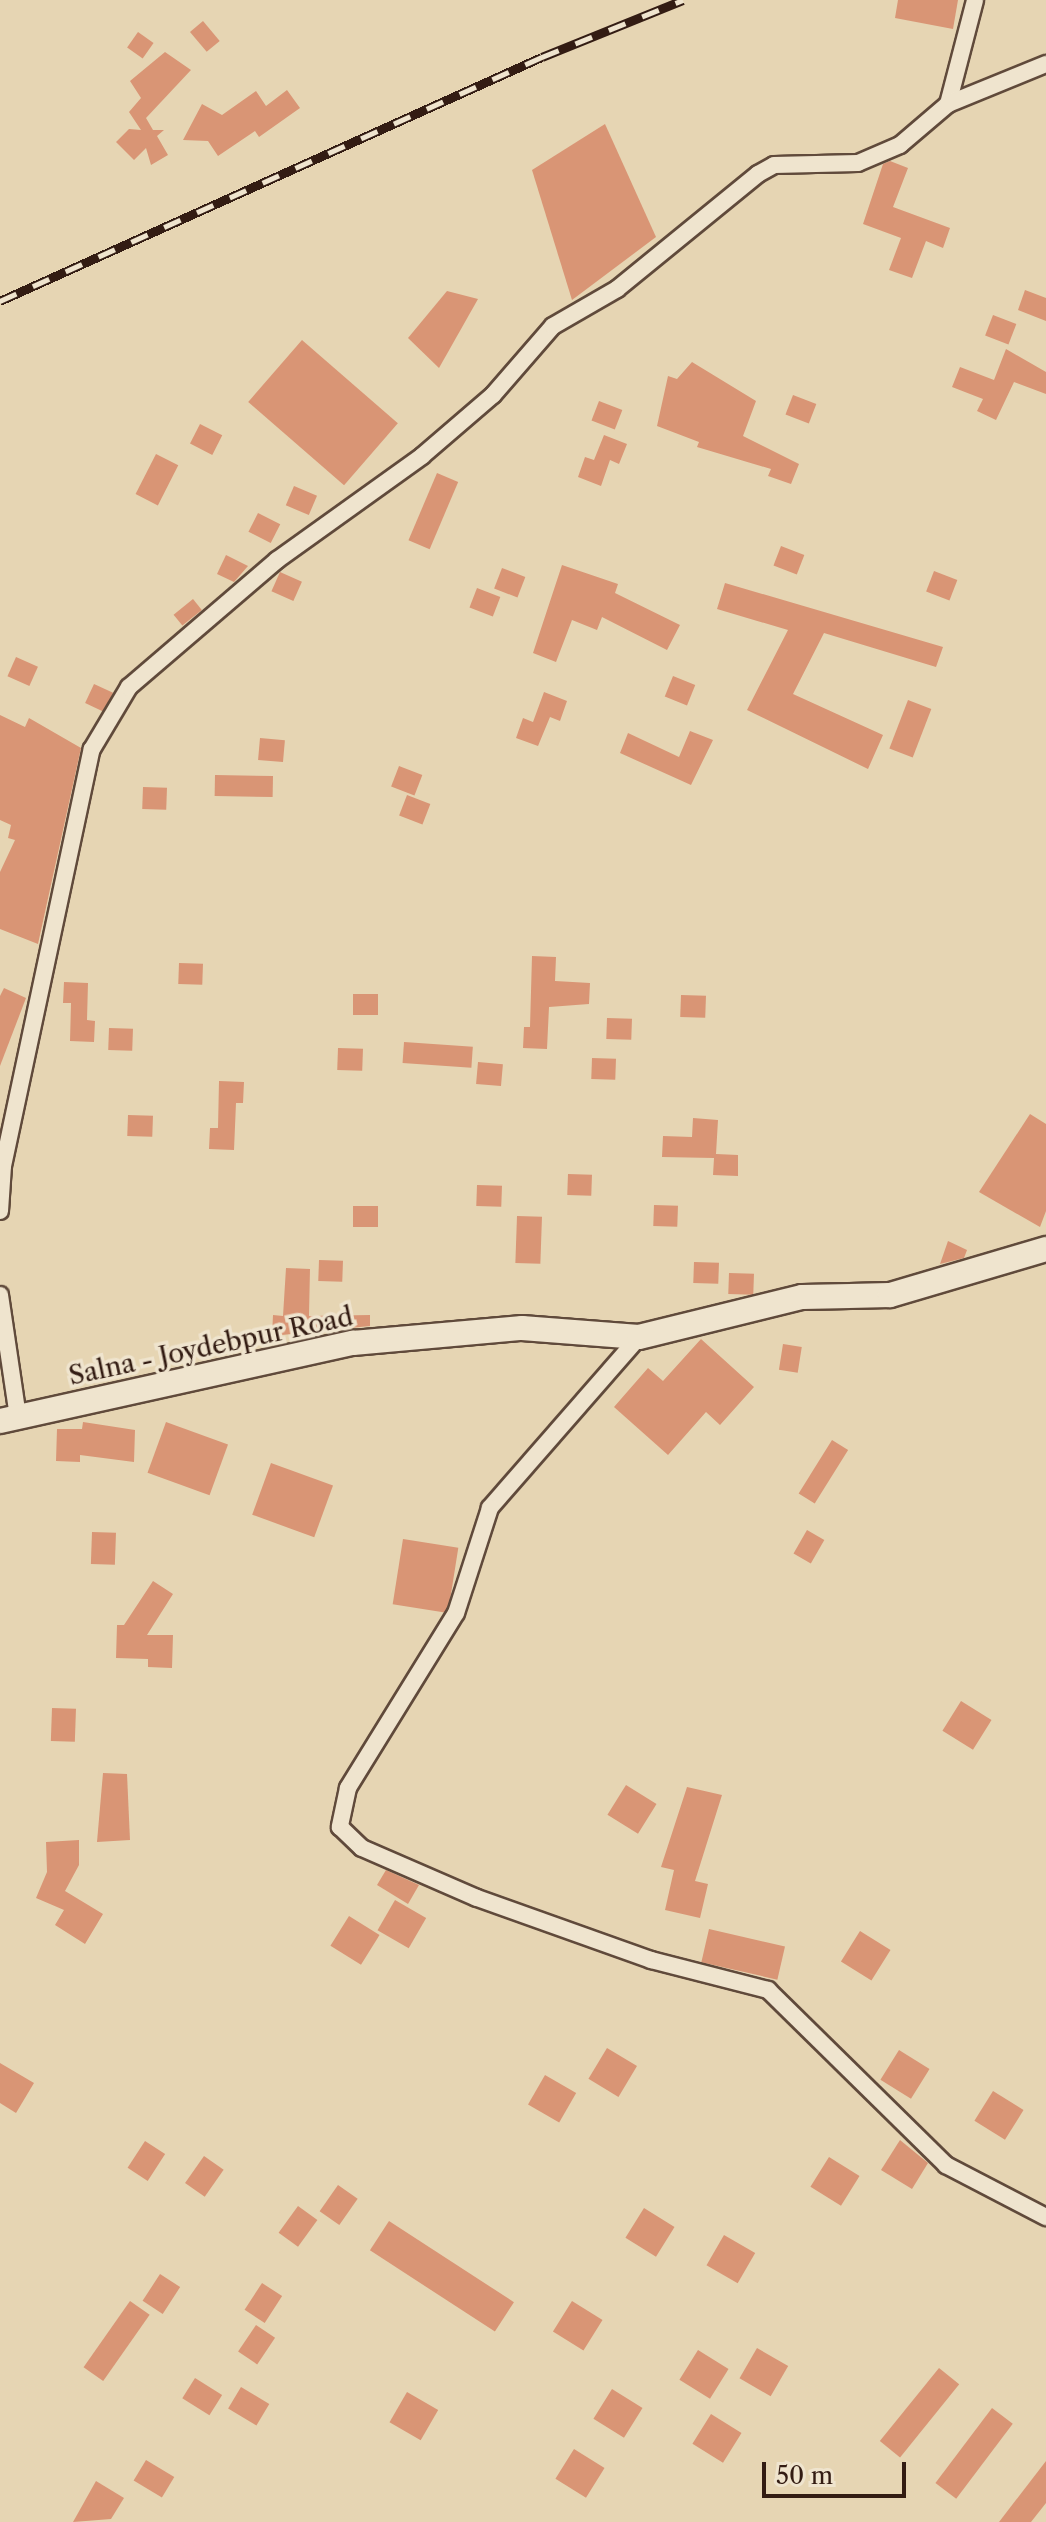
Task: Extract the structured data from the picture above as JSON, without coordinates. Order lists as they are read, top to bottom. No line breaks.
{"streets":{"main road":["Salna - Joydebpur Road"]},"scale_bar":"50 m"}
